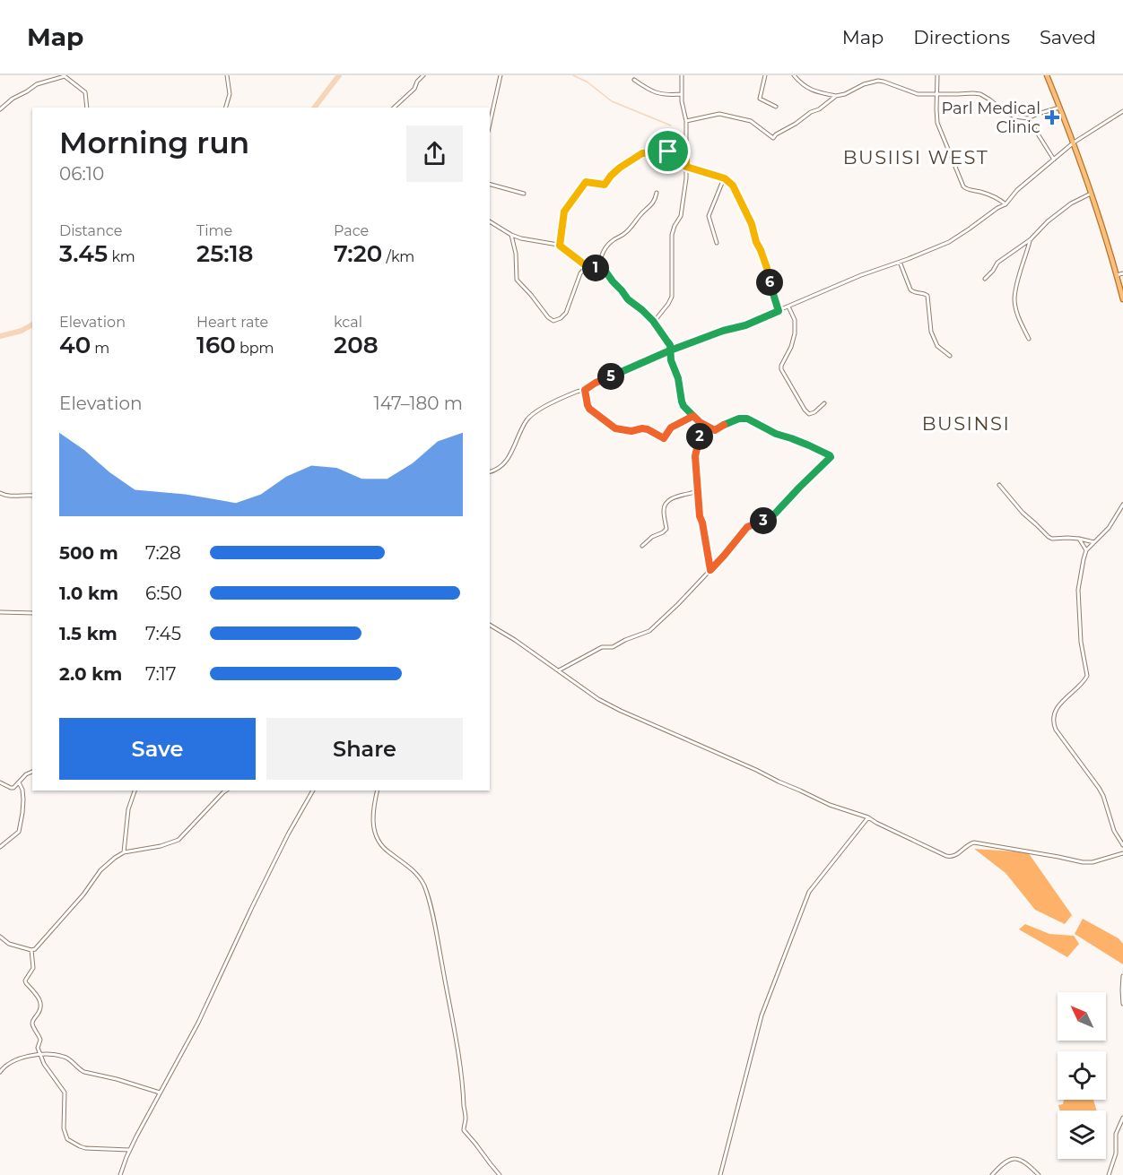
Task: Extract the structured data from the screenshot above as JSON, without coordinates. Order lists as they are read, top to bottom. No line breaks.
{"districts":["BUSIISI WEST","BUSINSI"],"places":{"health":["Parl Medical Clinic"]},"north":"top left","page":{"header":"Map","nav":["Map","Directions","Saved"],"heading":["Morning run","06:10"],"stats":[["Distance","3.45 km"],["Time","25:18"],["Pace","7:20 /km"],["Elevation","40 m"],["Heart rate","160 bpm"],["kcal","208"]],"pins":["1","6","5","2","3"],"chart":["Elevation","147–180 m"],"list":[{"name":"500 m","note":"7:28"},{"name":"1.0 km","note":"6:50"},{"name":"1.5 km","note":"7:45"},{"name":"2.0 km","note":"7:17"}],"buttons":["Save","Share"]}}
